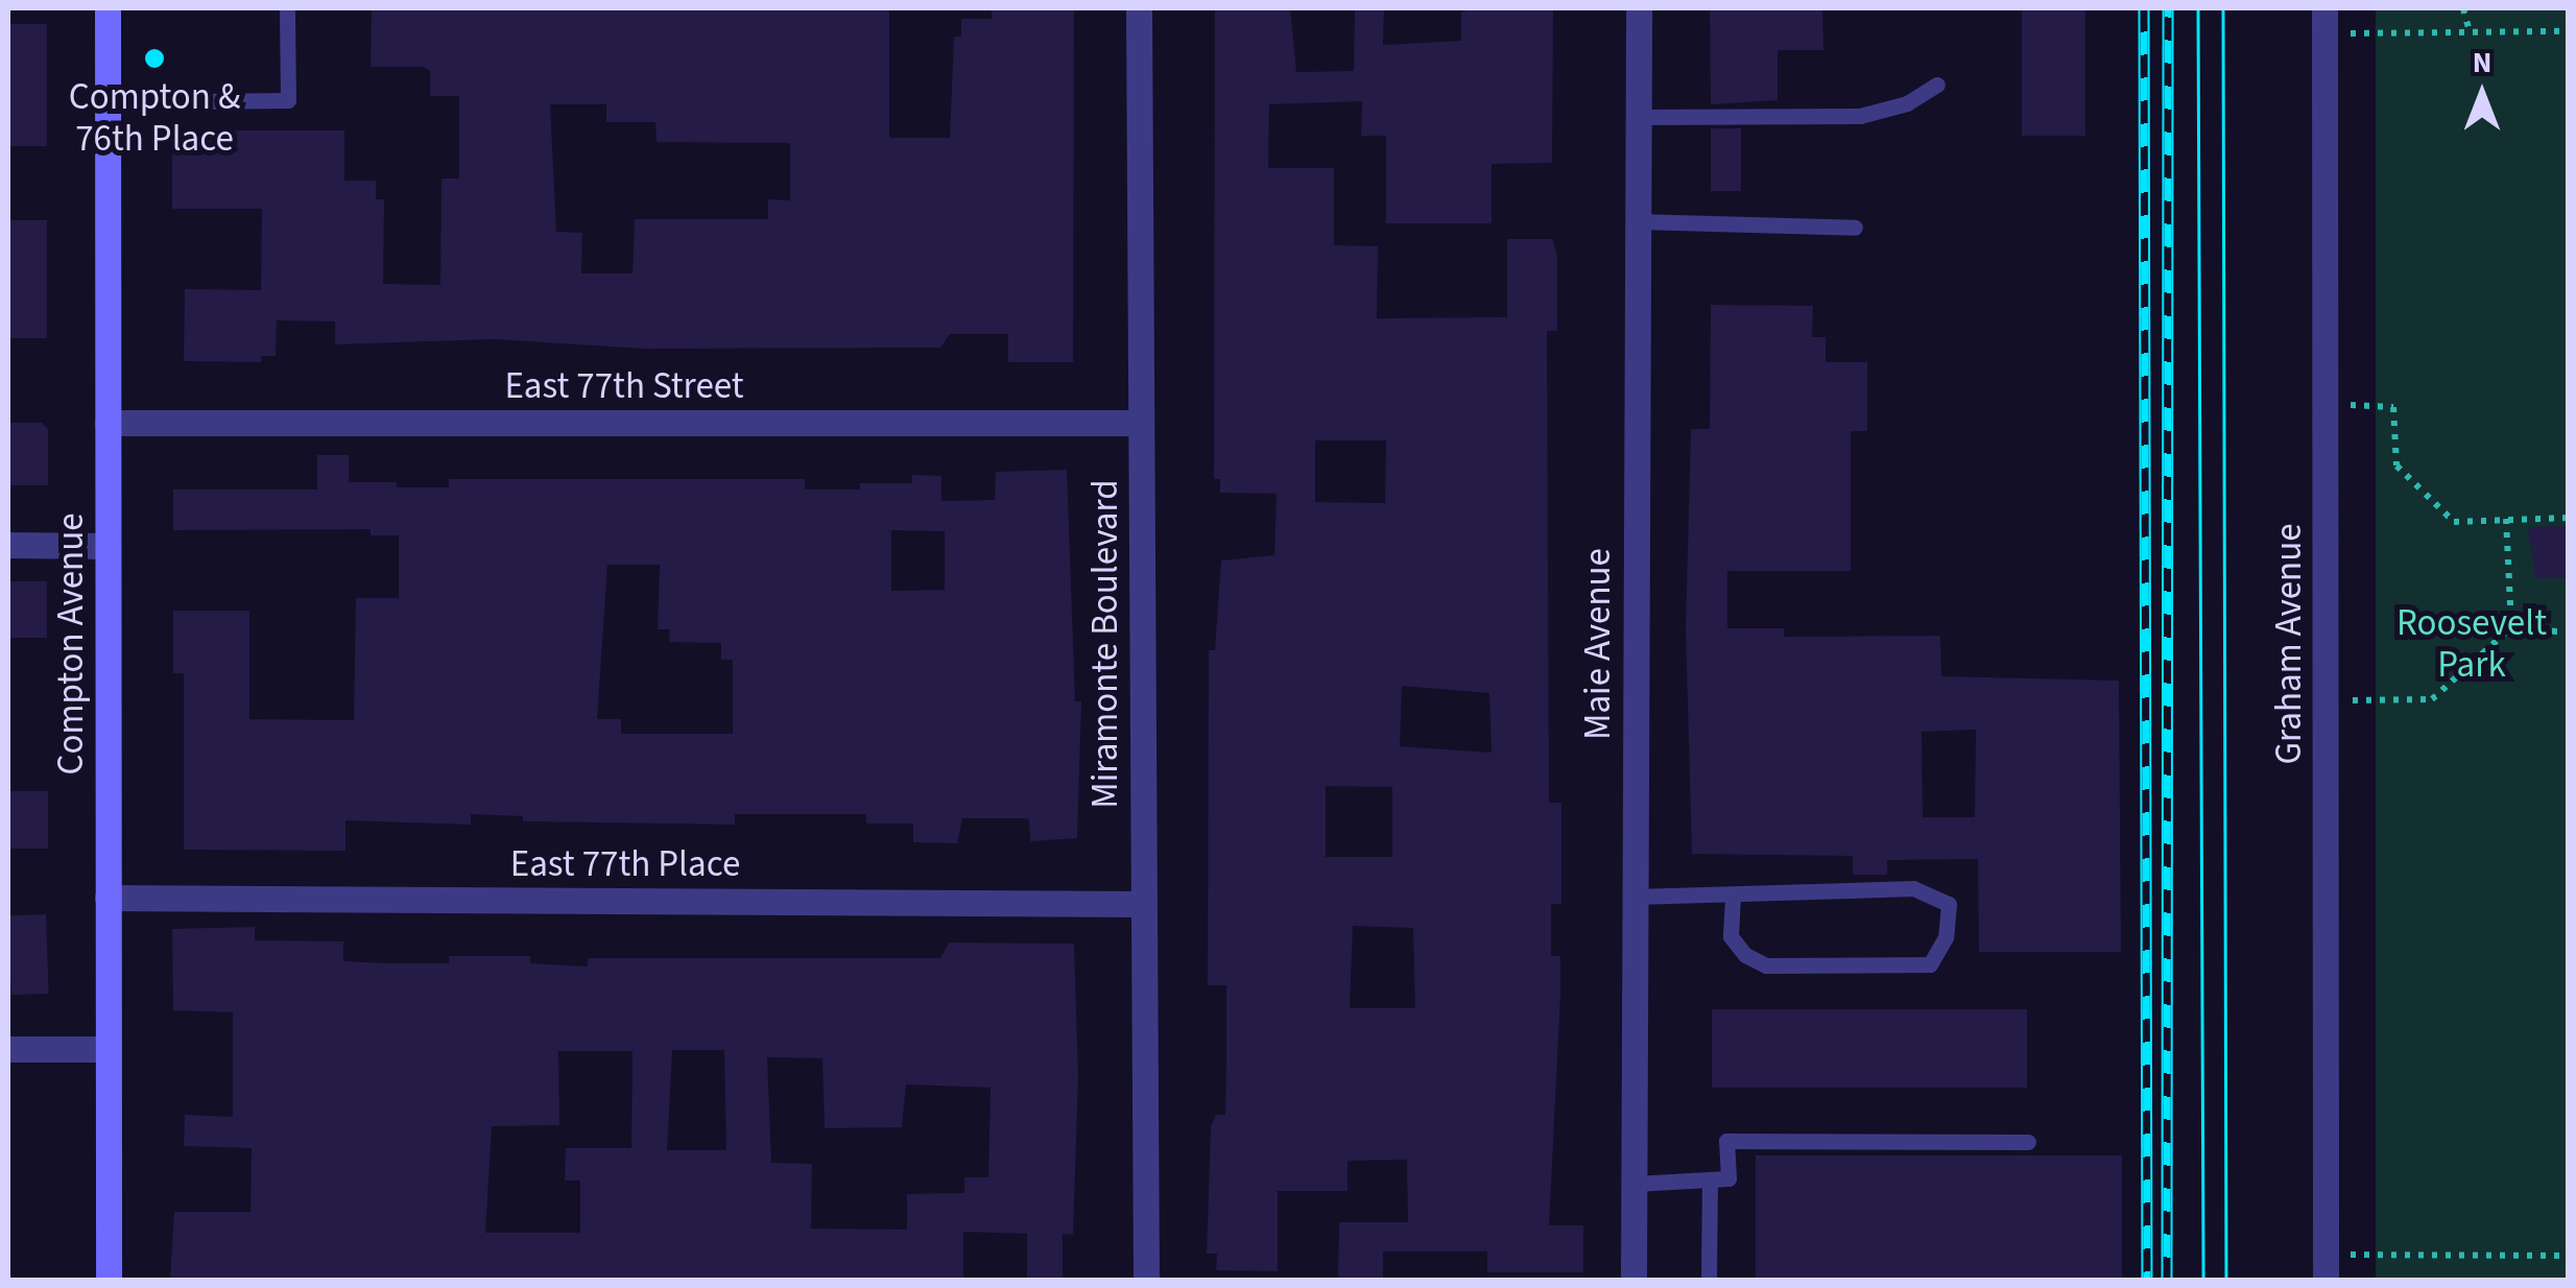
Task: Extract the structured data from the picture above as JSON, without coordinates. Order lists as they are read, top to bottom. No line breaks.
{"streets":{"main road":["Compton Avenue"],"street":["East 77th Street","Miramonte Boulevard","Maie Avenue","Graham Avenue","East 77th Place"]},"crossings":[["East 77th Street","Compton Avenue"],["East 77th Street","Miramonte Boulevard"],["Compton Avenue","East 77th Place"],["Miramonte Boulevard","East 77th Place"]],"parks":["Roosevelt Park"],"places":["Compton & 76th Place"],"north":"top"}
